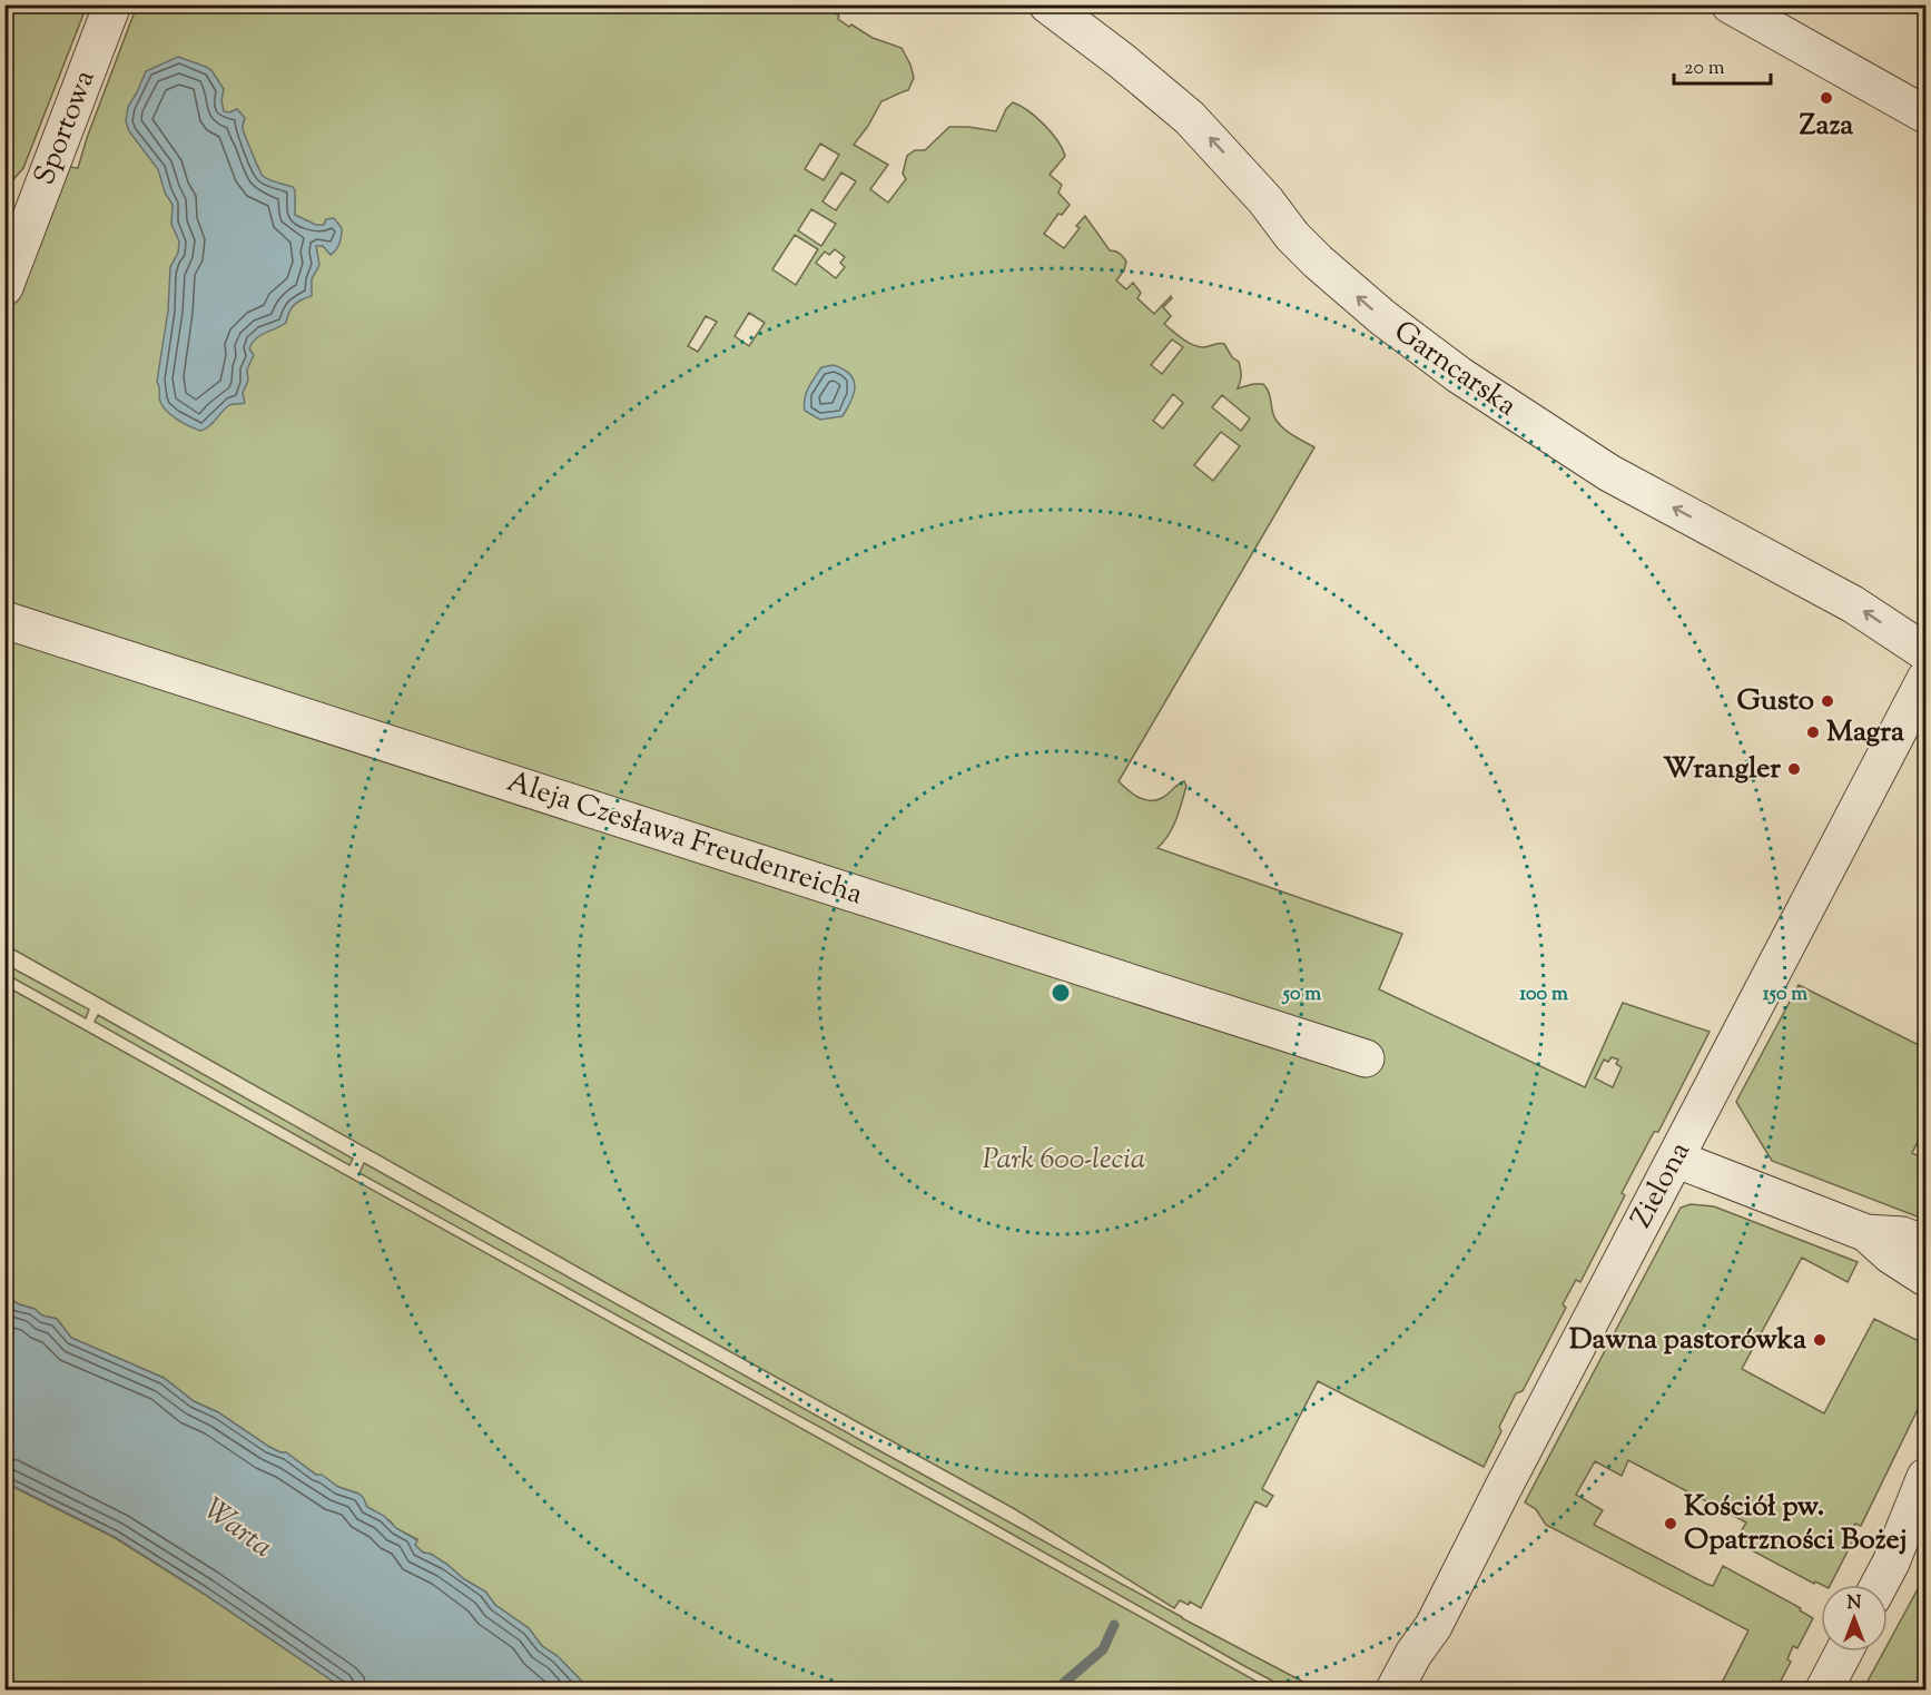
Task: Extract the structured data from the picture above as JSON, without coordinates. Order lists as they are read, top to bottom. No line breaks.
{"streets":{"street":["Sportowa","Garncarska","Aleja Czesława Freudenreicha","Zielona"]},"one_way":["Garncarska"],"water":["Warta"],"parks":["Park 600-lecia"],"places":["Zaza","Gusto","Magra","Wrangler","Dawna pastorówka","Kościół pw. Opatrzności Bożej"],"scale_bar":"20 m","north":"top","rings":["50 m","100 m","150 m"]}
